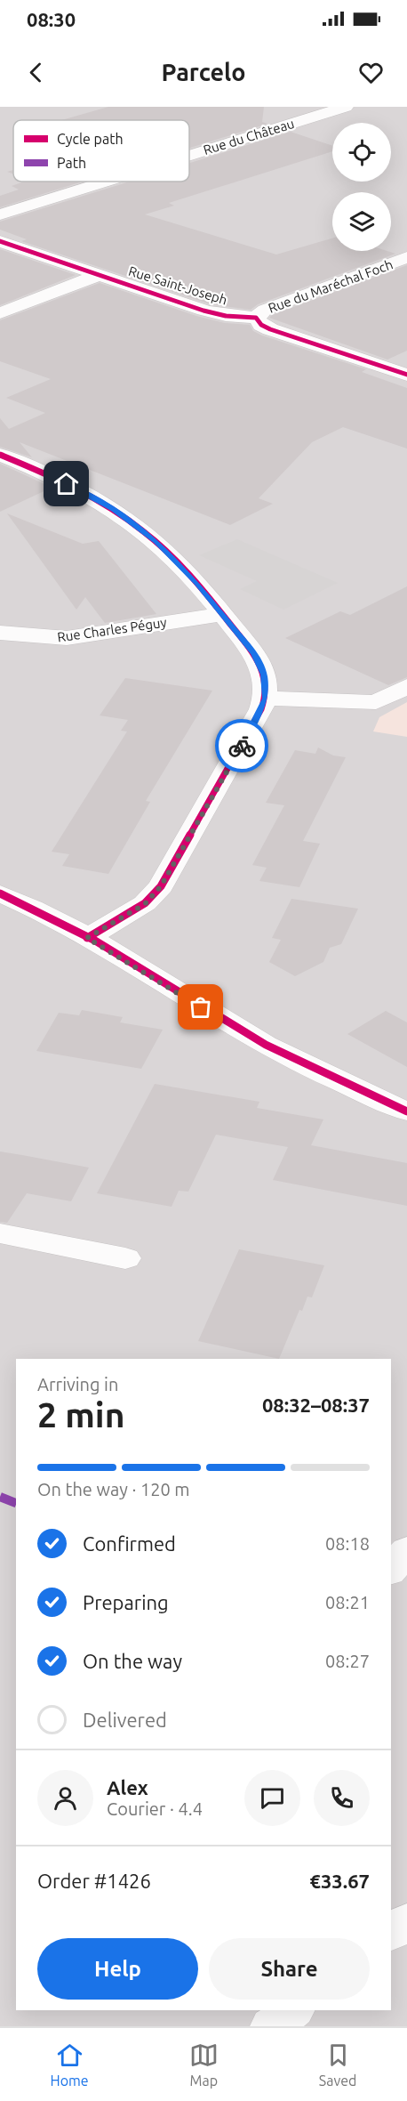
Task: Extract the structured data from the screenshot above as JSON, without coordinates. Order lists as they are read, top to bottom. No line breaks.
{"streets":{"street":["Rue du Château","Rue Saint-Joseph","Rue du Maréchal Foch","Rue Charles Péguy"]},"crossings":[["Rue Saint-Joseph","Rue du Maréchal Foch"]],"legend":["Cycle path","Path"],"page":{"status":"08:30","header":"Parcelo","heading":["2 min","Arriving in","08:32–08:37"],"panel":["Alex","Courier · 4.4","Order #1426","€33.67"],"bar":"On the way · 120 m","list":[["Confirmed","08:18"],["Preparing","08:21"],["On the way","08:27"],"Delivered"],"buttons":["Help","Share"],"tabs":["Home","Map","Saved"]}}
